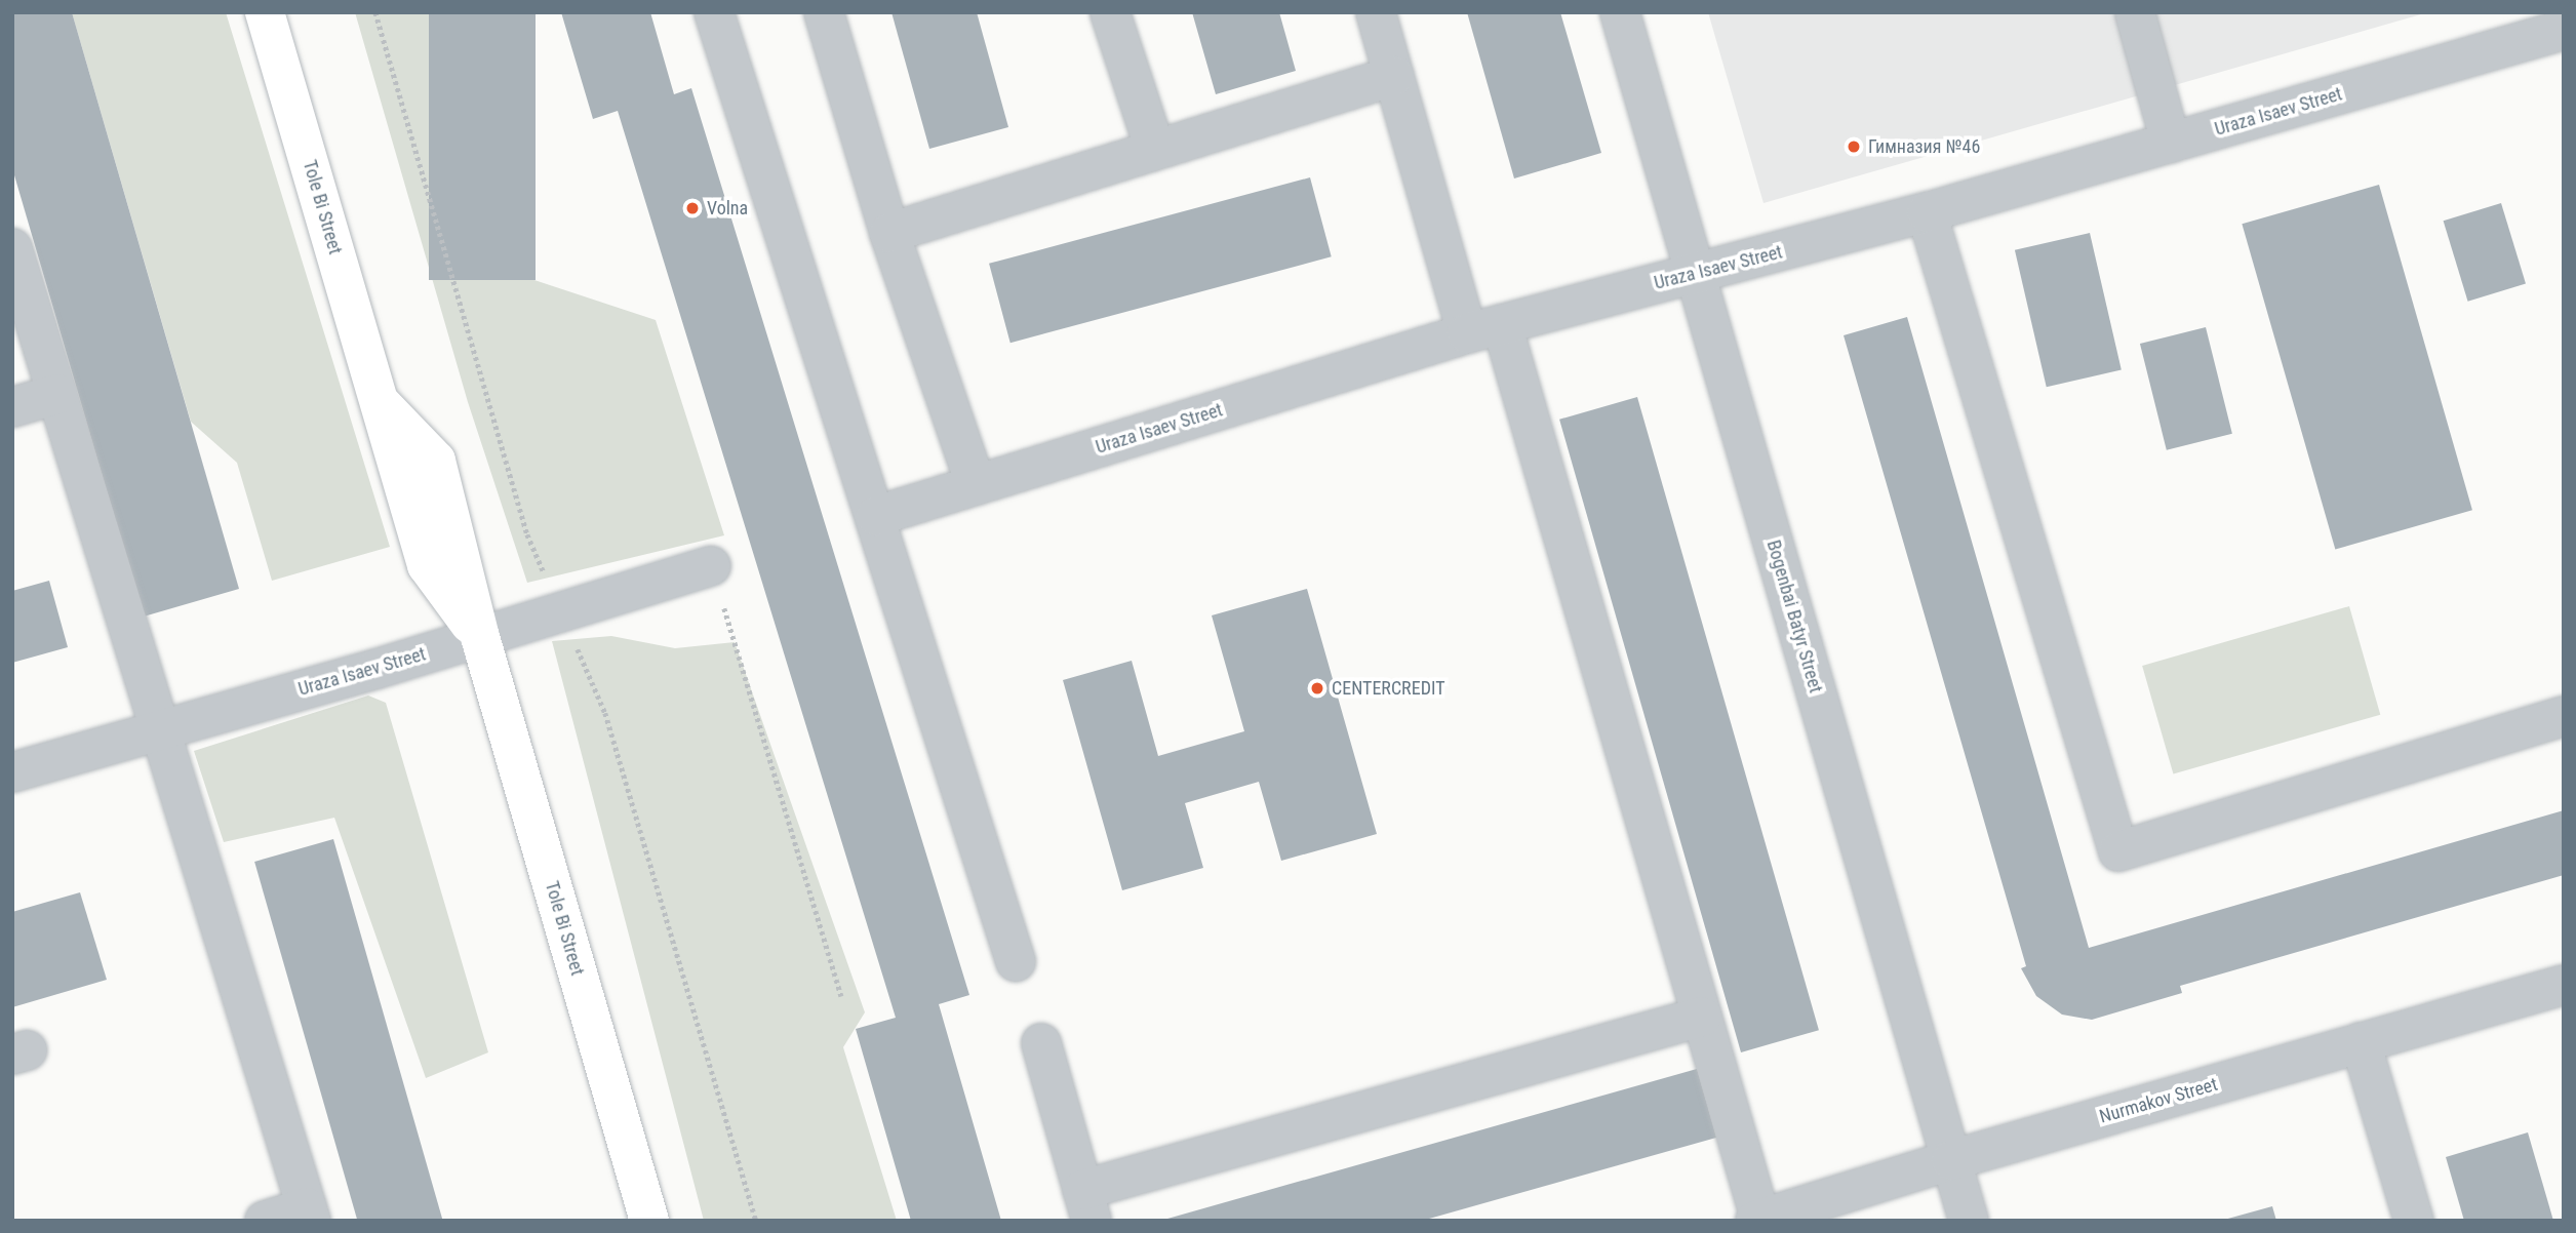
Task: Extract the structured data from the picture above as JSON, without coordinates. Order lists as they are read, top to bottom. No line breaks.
{"streets":{"main road":["Tole Bi Street"],"street":["Uraza Isaev Street","Bogenbai Batyr Street","Nurmakov Street"]},"crossings":[["Uraza Isaev Street","Tole Bi Street"],["Uraza Isaev Street","Bogenbai Batyr Street"],["Bogenbai Batyr Street","Nurmakov Street"]],"places":["Гимназия №46","Volna","CENTERCREDIT"]}
